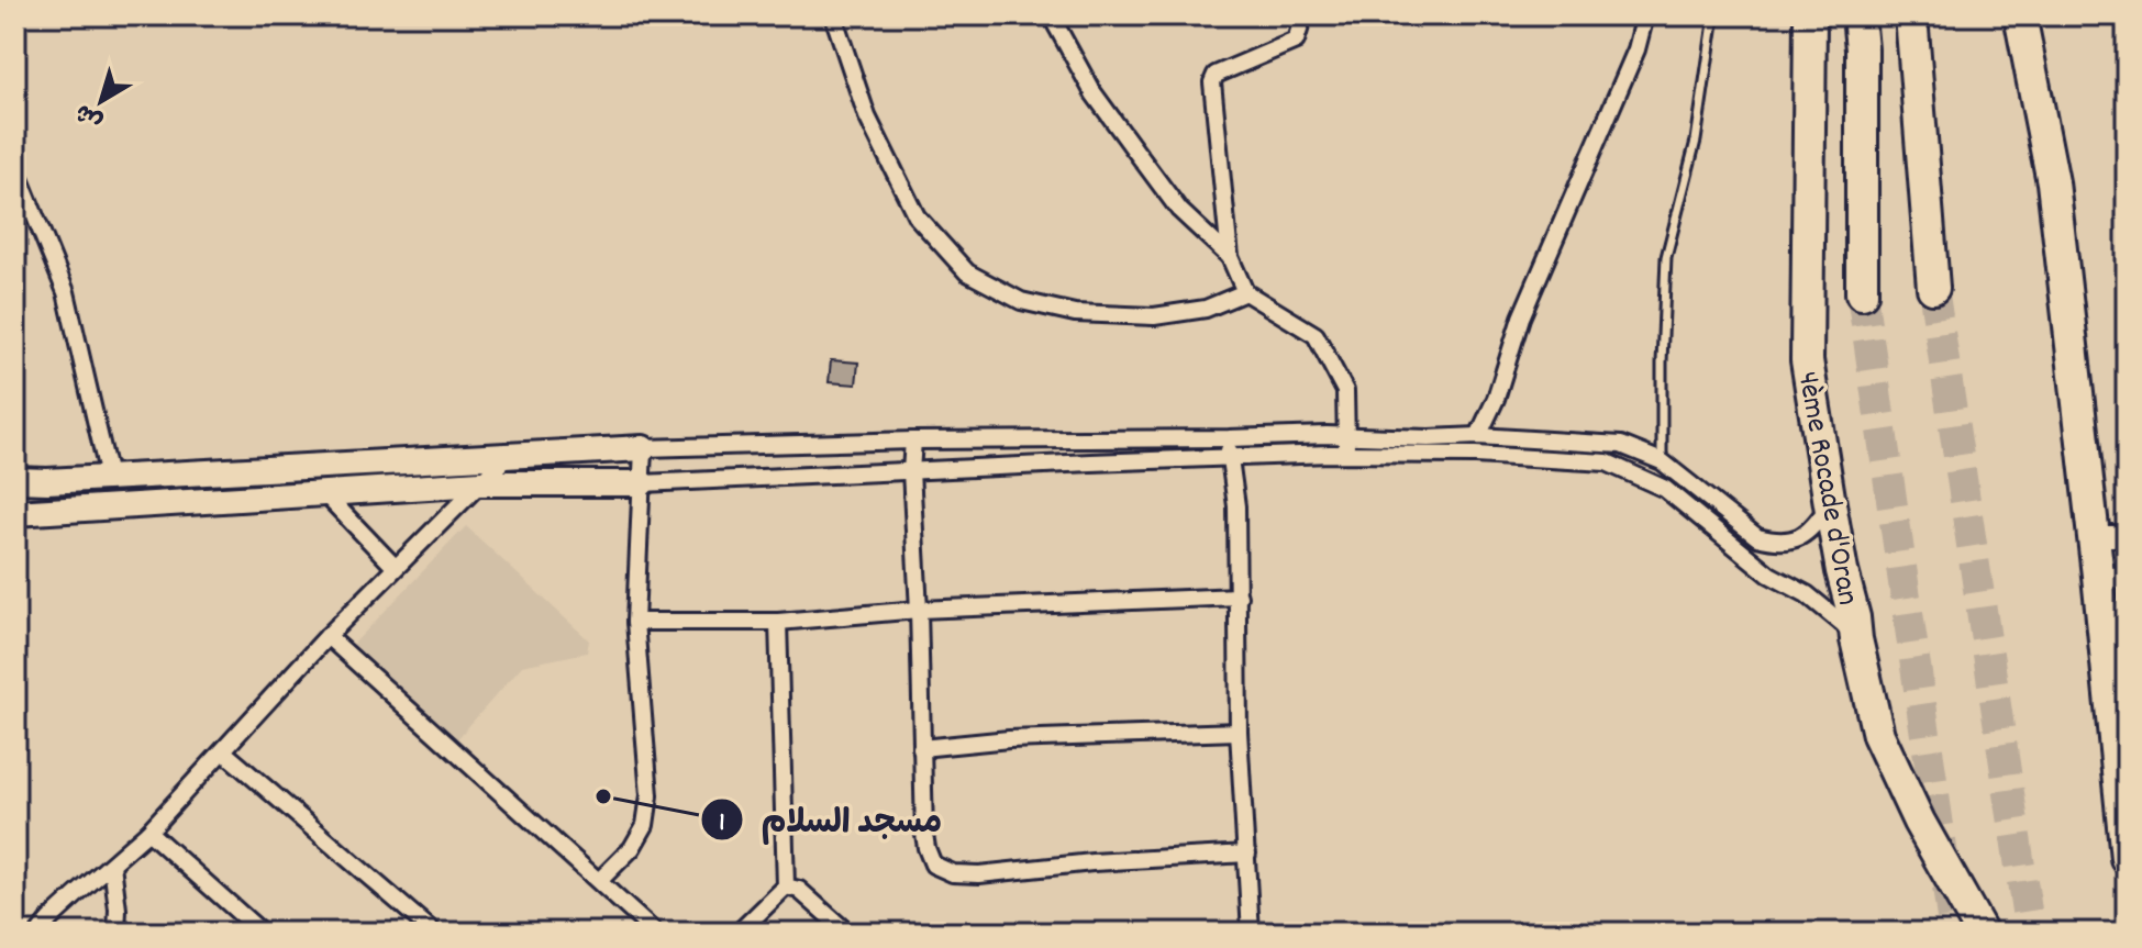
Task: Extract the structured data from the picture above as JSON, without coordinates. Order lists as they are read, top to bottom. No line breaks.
{"streets":{"highway":["4ème Rocade d'Oran"]},"places":["مسجد السلام"],"north":"bottom left"}
